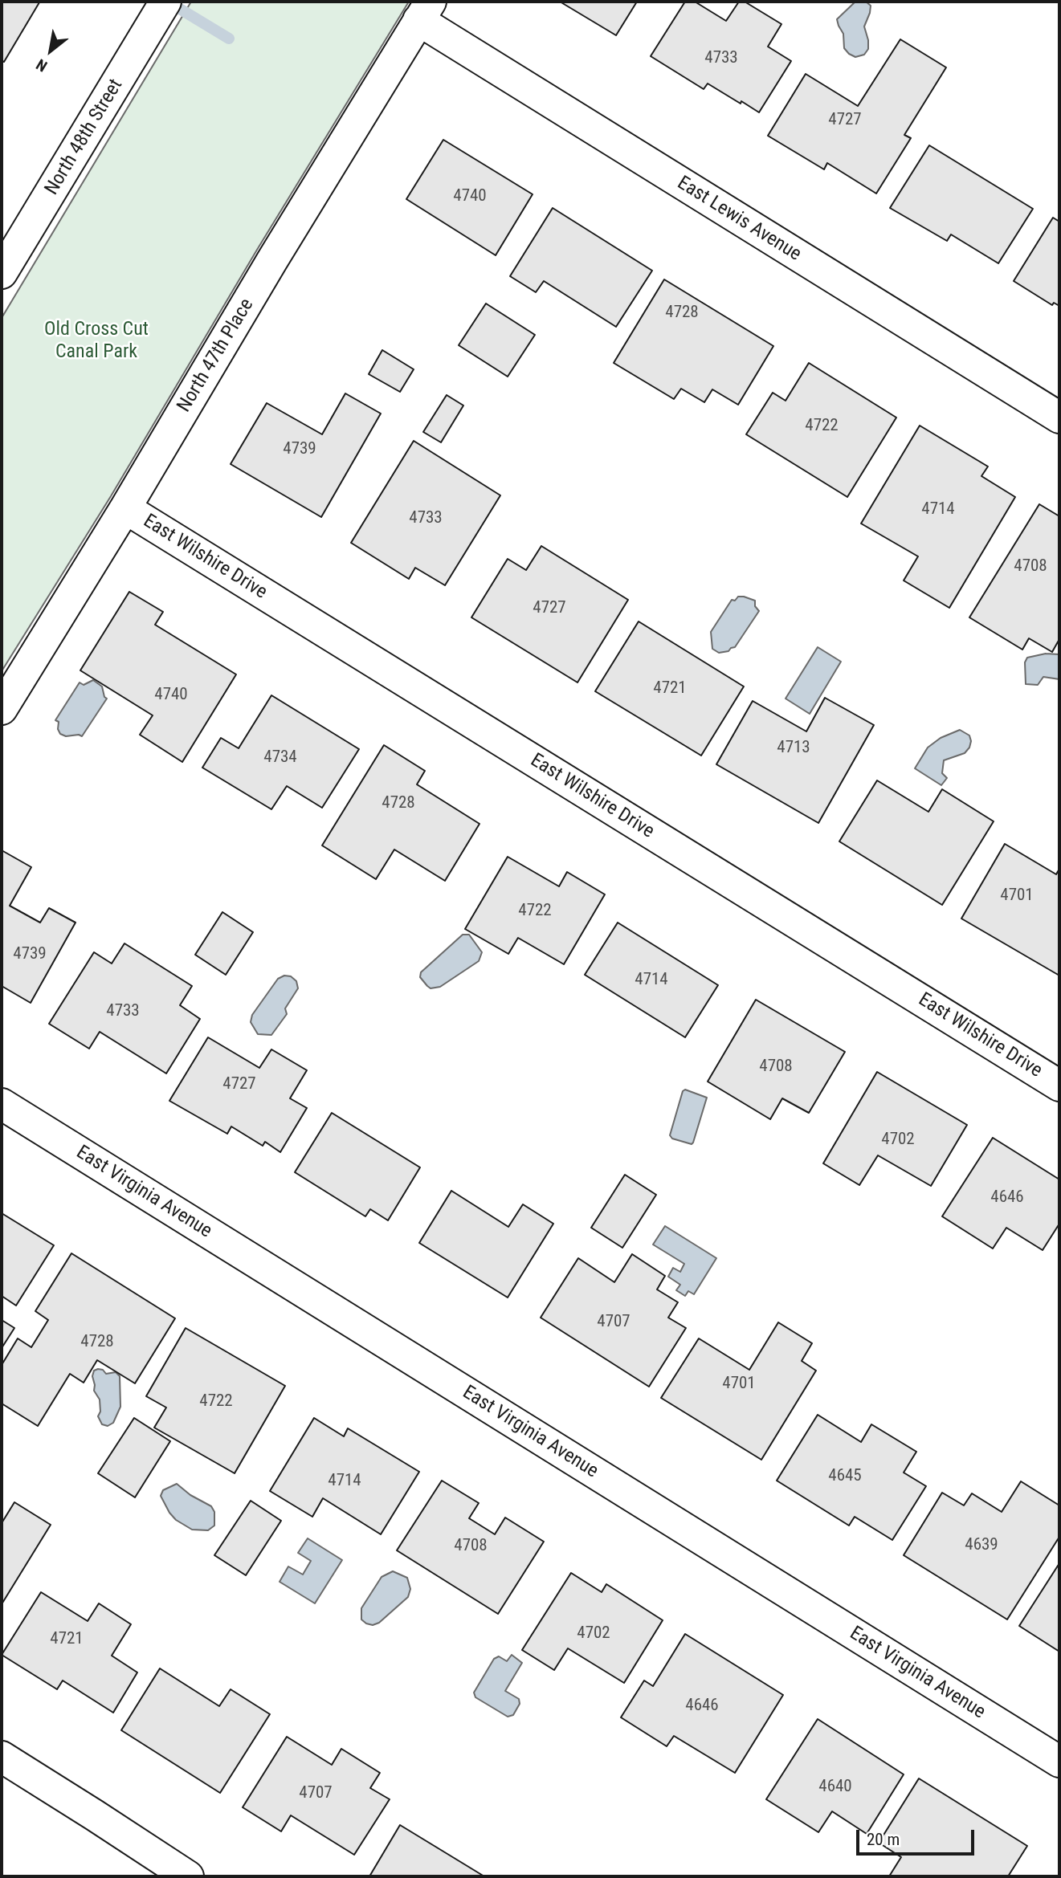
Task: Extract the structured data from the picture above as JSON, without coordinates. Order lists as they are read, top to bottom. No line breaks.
{"streets":{"street":["North 48th Street","East Lewis Avenue","North 47th Place","East Wilshire Drive","East Virginia Avenue"]},"crossings":[["East Lewis Avenue","North 47th Place"],["North 47th Place","East Wilshire Drive"]],"parks":["Old Cross Cut Canal Park"],"house_numbers":["4733","4727","4740","4728","4722","4739","4714","4733","4708","4727","4721","4740","4713","4734","4728","4701","4722","4739","4714","4733","4708","4727","4702","4646","4707","4728","4701","4722","4645","4714","4639","4708","4702","4721","4646","4640","4707"],"scale_bar":"20 m","north":"bottom left"}
